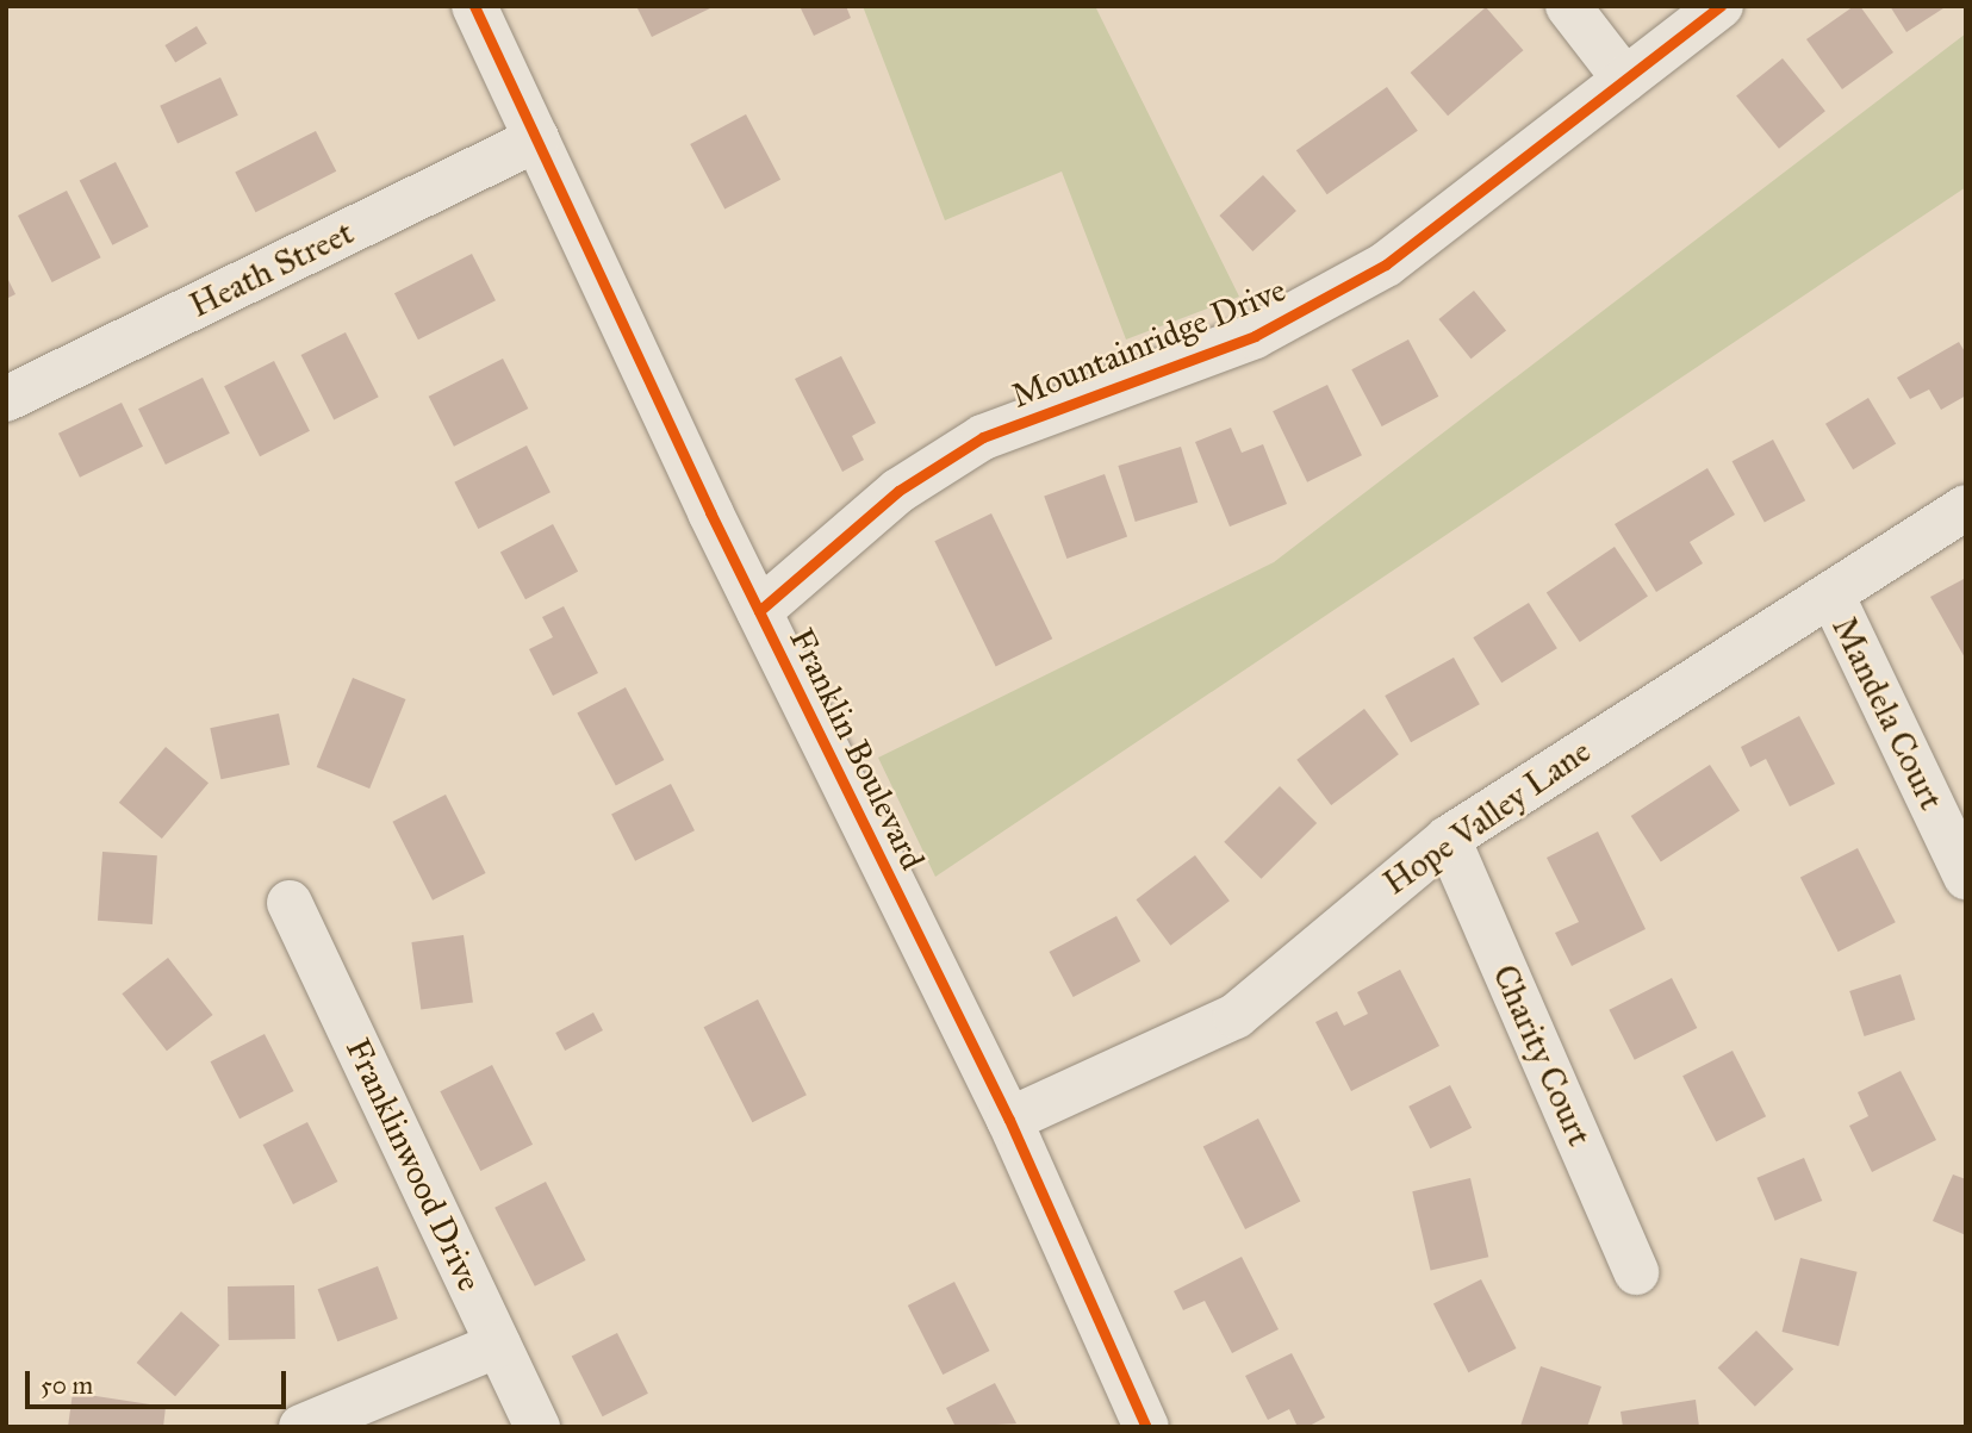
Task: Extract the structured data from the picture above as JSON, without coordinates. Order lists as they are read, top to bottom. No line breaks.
{"streets":{"street":["Heath Street","Mountainridge Drive","Mandela Court","Franklin Boulevard","Hope Valley Lane","Charity Court","Franklinwood Drive"]},"crossings":[["Heath Street","Franklin Boulevard"],["Mountainridge Drive","Franklin Boulevard"],["Mandela Court","Hope Valley Lane"],["Franklin Boulevard","Hope Valley Lane"],["Hope Valley Lane","Charity Court"]],"scale_bar":"50 m"}
